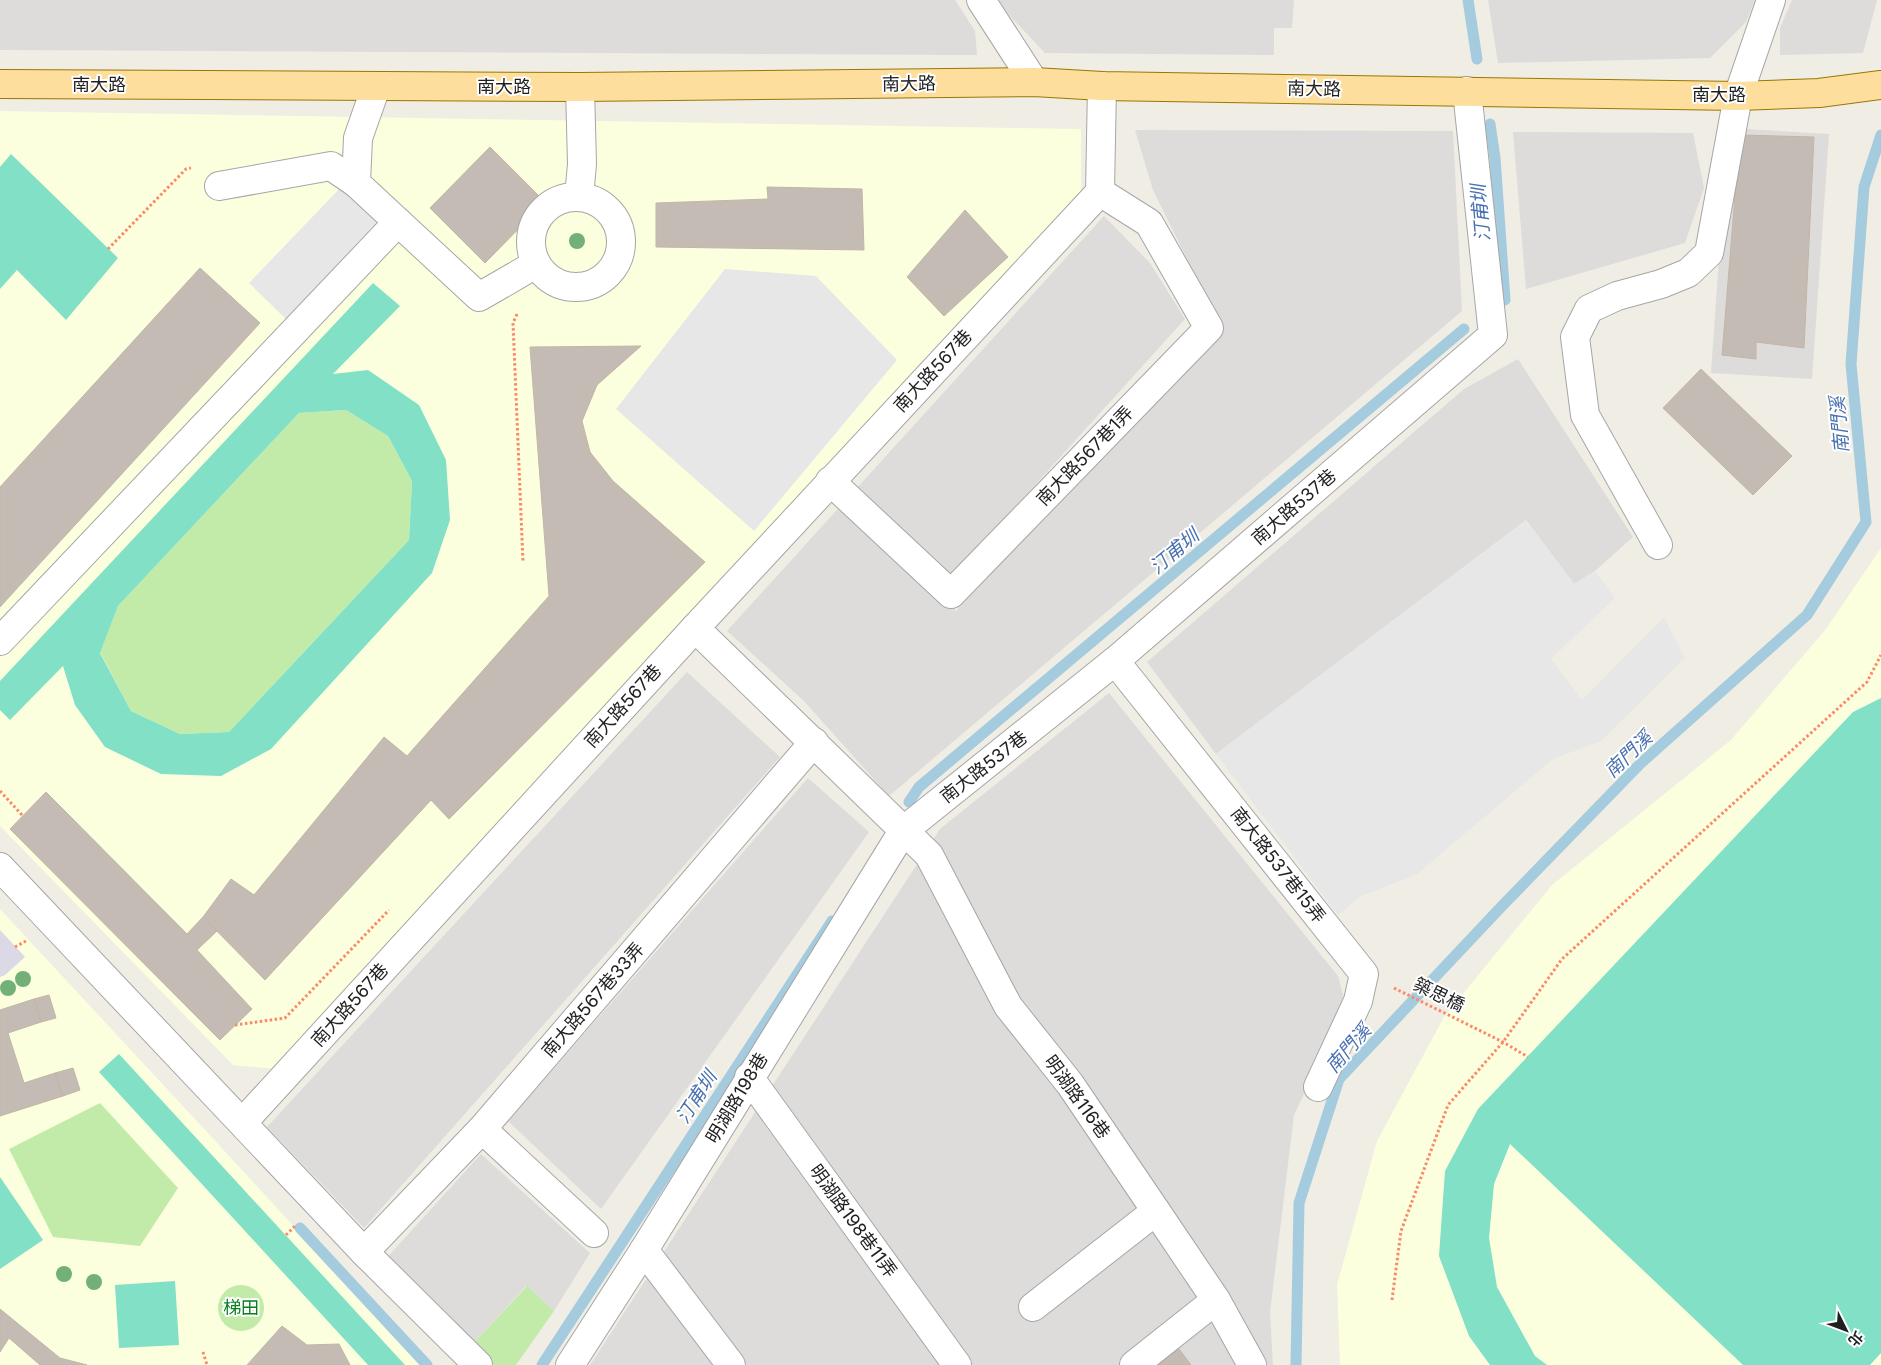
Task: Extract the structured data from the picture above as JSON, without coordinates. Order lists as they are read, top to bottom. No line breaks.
{"streets":{"main road":["南大路"],"lane":["南大路567巷","南大路567巷1弄","南大路537巷","南大路537巷15弄","南大路567巷33弄","明湖路116巷","明湖路198巷","明湖路198巷11弄"],"path":["築思橋"]},"crossings":[["南大路","南大路537巷"],["南大路567巷","南大路567巷1弄"],["南大路537巷","南大路537巷15弄"],["南大路537巷","明湖路116巷"],["南大路537巷","明湖路198巷"],["南大路537巷15弄","築思橋"],["明湖路116巷","明湖路198巷"],["明湖路198巷","明湖路198巷11弄"]],"water":["汀甫圳","南門溪"],"parks":["梯田"],"north":"bottom right"}
